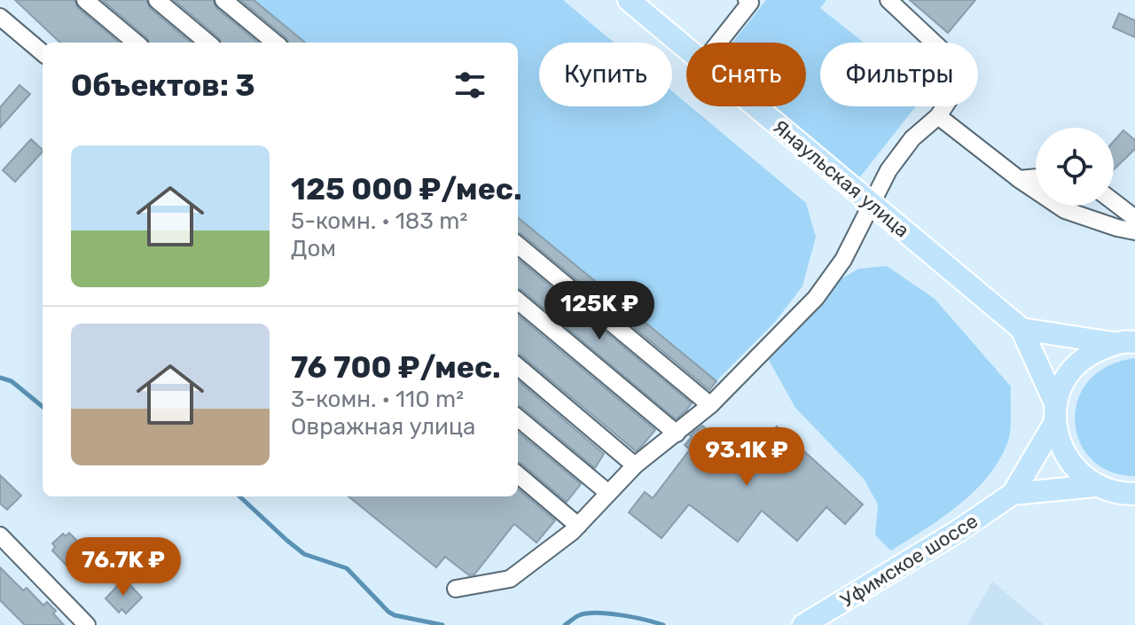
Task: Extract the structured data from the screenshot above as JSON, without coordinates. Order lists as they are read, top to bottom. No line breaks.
{"streets":{"main road":["Янаульская улица","Уфимское шоссе"]},"page":{"chip":["Купить","Снять","Фильтры"],"heading":"Объектов: 3","list":[{"name":"125 000 ₽/мес.","note":"5-комн. · 183 m² · Дом"},{"name":"76 700 ₽/мес.","note":"3-комн. · 110 m² · Овражная улица"}],"price":["125K ₽","93.1K ₽","76.7K ₽"]}}
